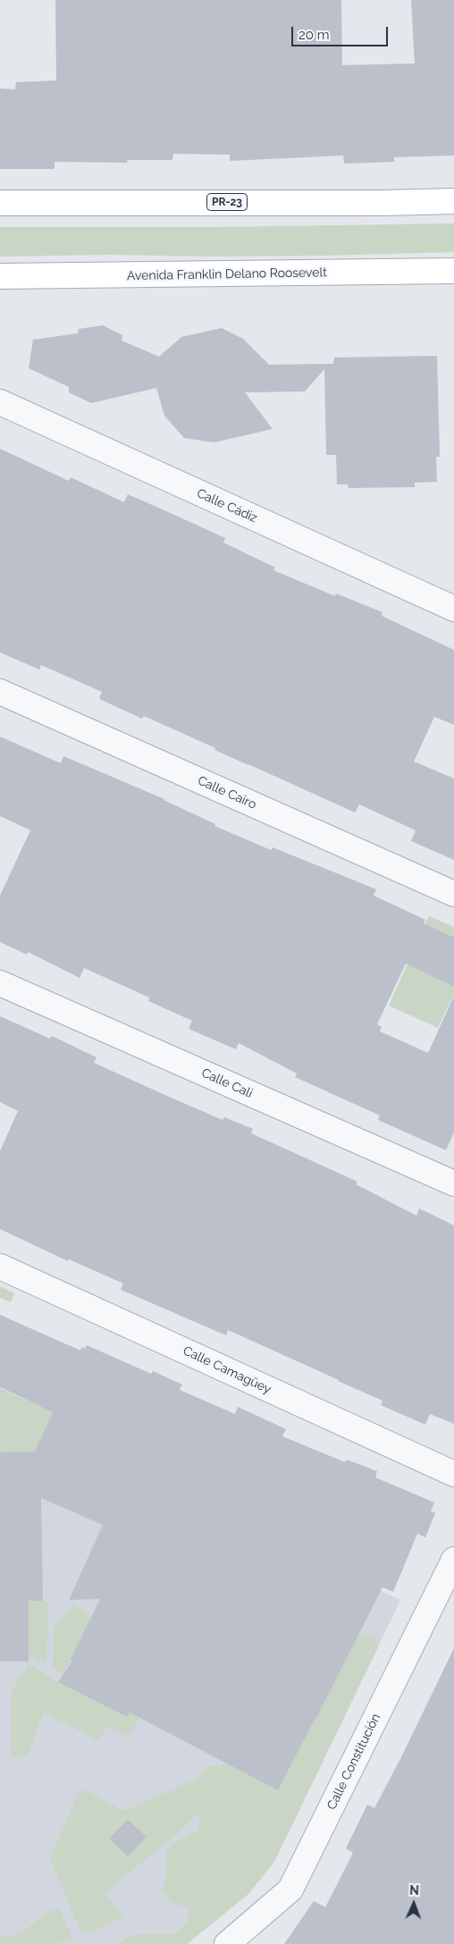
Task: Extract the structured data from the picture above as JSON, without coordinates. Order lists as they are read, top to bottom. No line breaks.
{"streets":{"main road":["PR-23","Avenida Franklin Delano Roosevelt"],"street":["Calle Cádiz","Calle Cairo","Calle Cali","Calle Camagüey","Calle Constitución"]},"scale_bar":"20 m","north":"top"}
